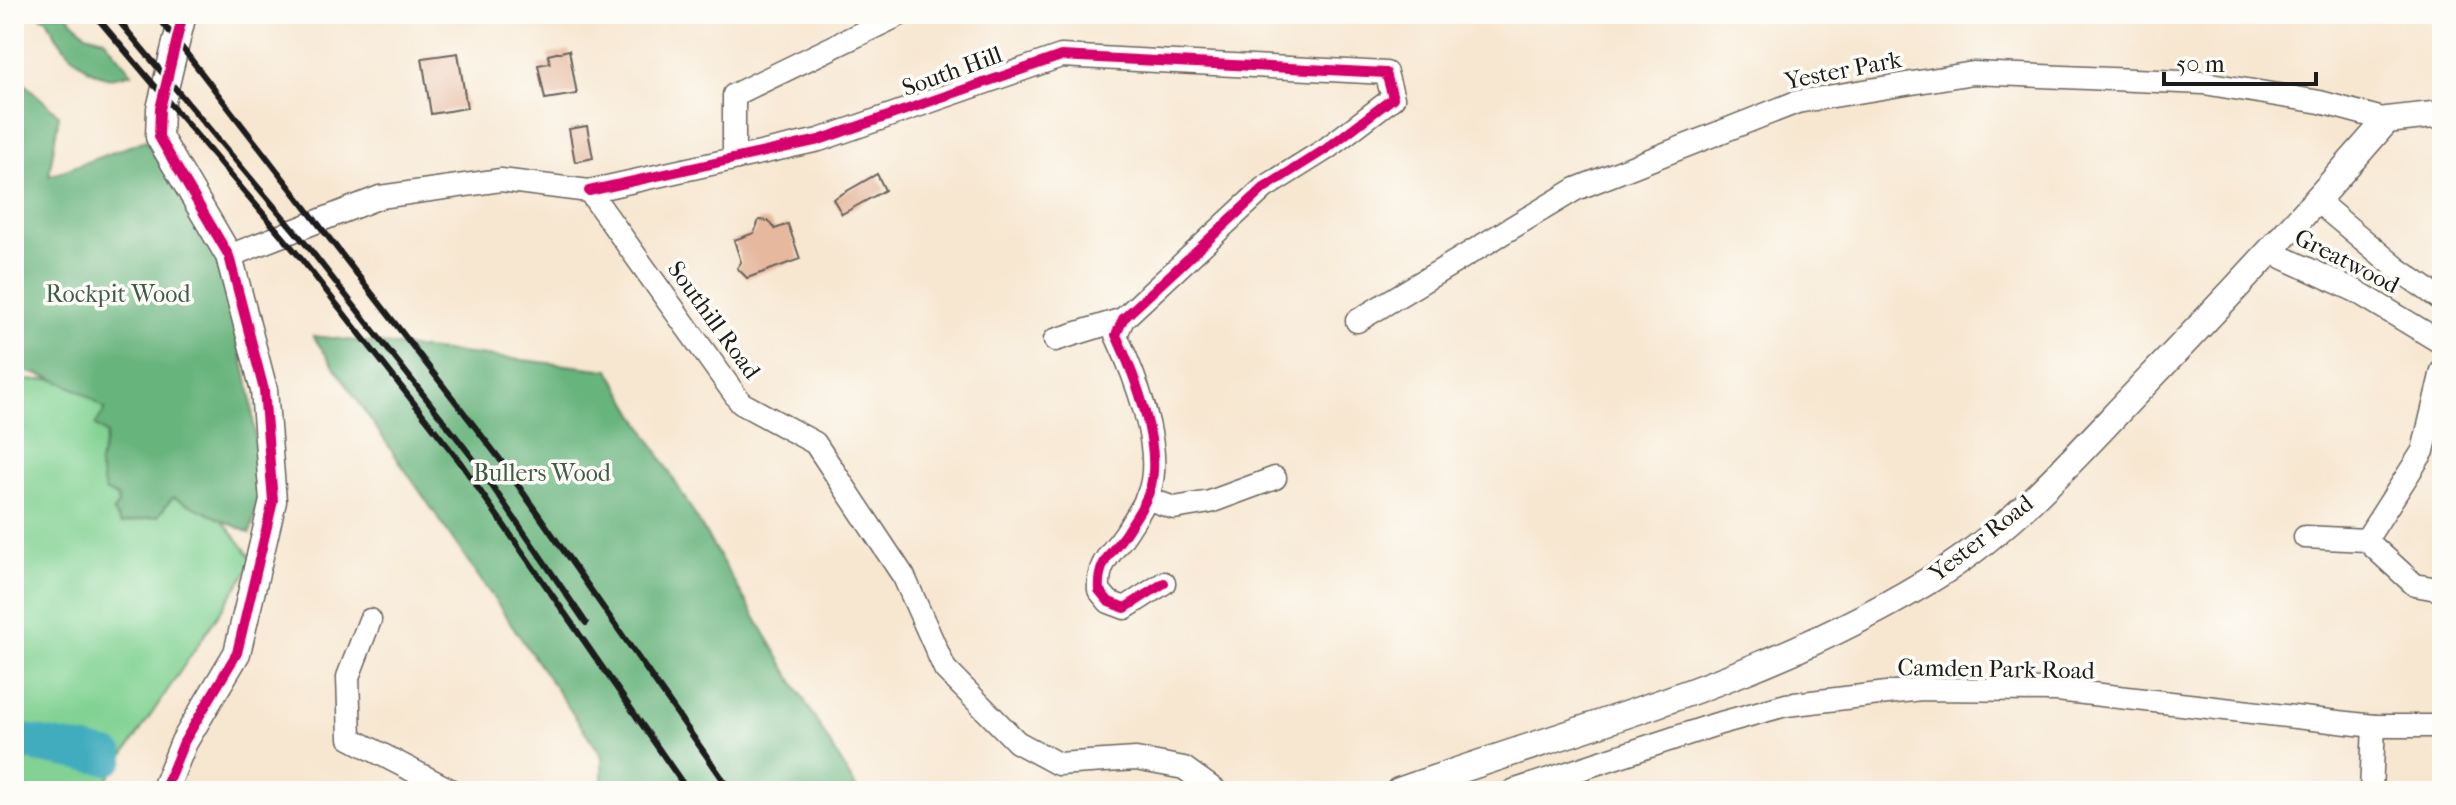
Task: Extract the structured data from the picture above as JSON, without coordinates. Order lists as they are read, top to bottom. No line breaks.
{"streets":{"street":["Yester Park","South Hill","Greatwood","Southill Road","Yester Road","Camden Park Road"]},"crossings":[["Yester Park","Yester Road"],["South Hill","Southill Road"],["Greatwood","Yester Road"]],"parks":["Rockpit Wood","Bullers Wood"],"scale_bar":"50 m"}
